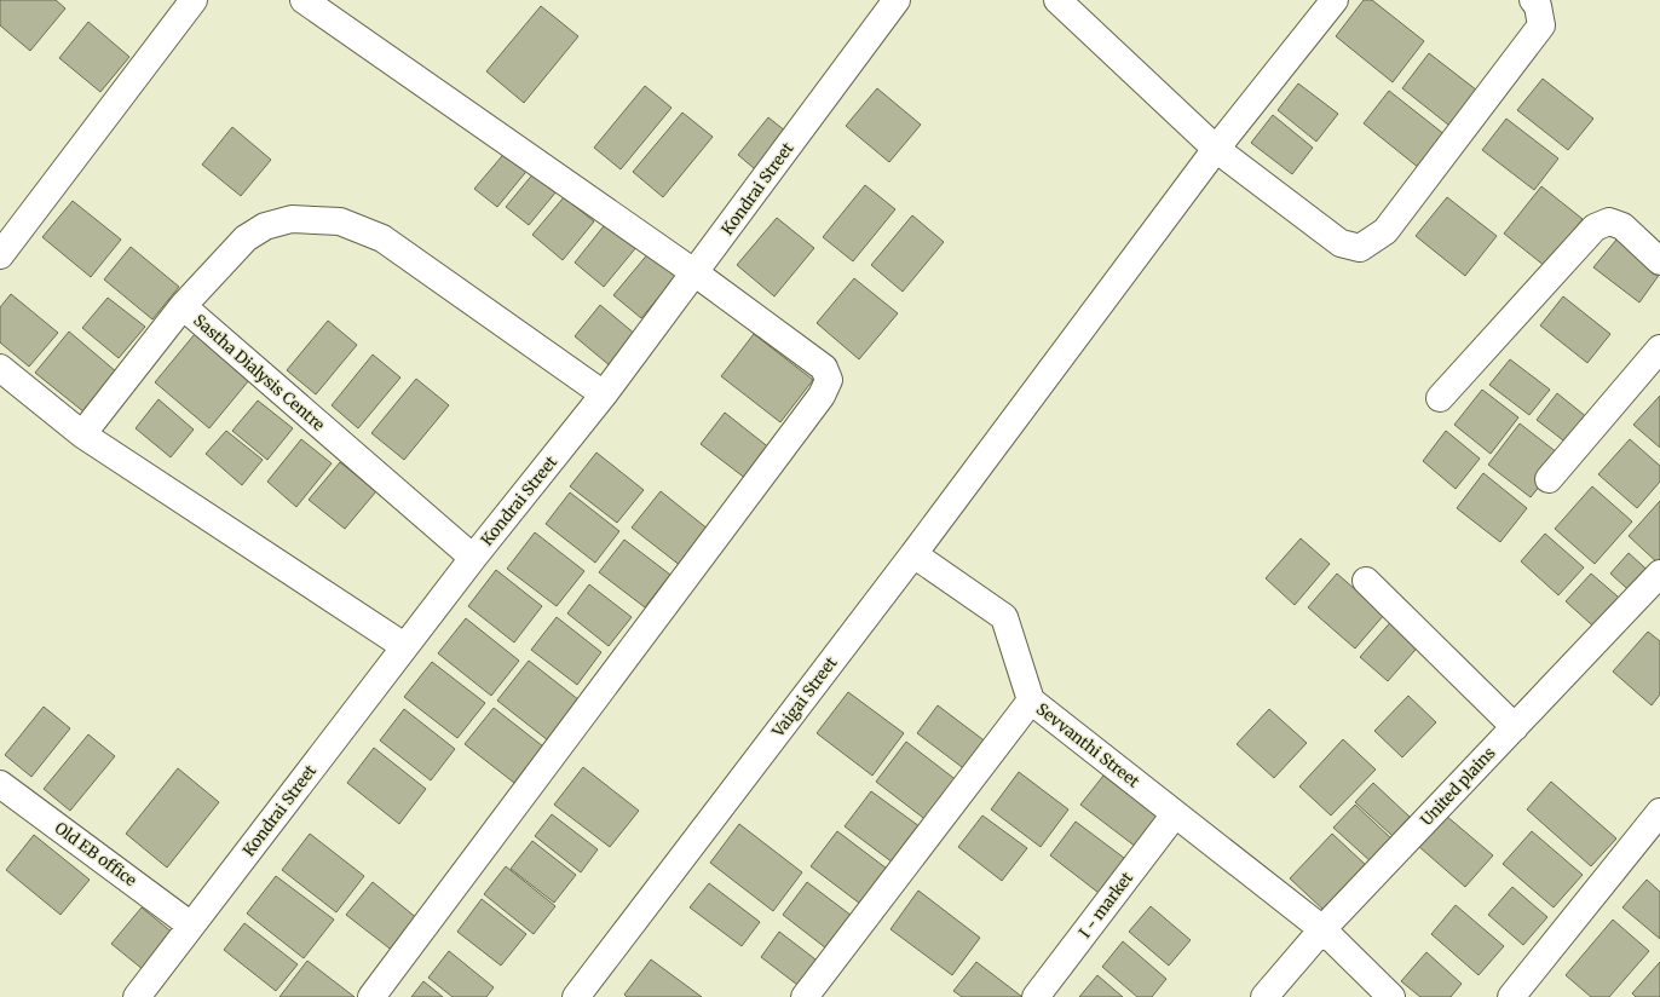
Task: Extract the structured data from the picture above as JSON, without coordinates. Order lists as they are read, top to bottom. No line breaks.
{"streets":{"street":["Kondrai Street","Sastha Dialysis Centre","Vaigai Street","Sevvanthi Street","United plains","Old EB office","I - market"]},"crossings":[["Kondrai Street","Sastha Dialysis Centre"],["Kondrai Street","Old EB office"],["Sevvanthi Street","United plains"],["Sevvanthi Street","I - market"]]}
